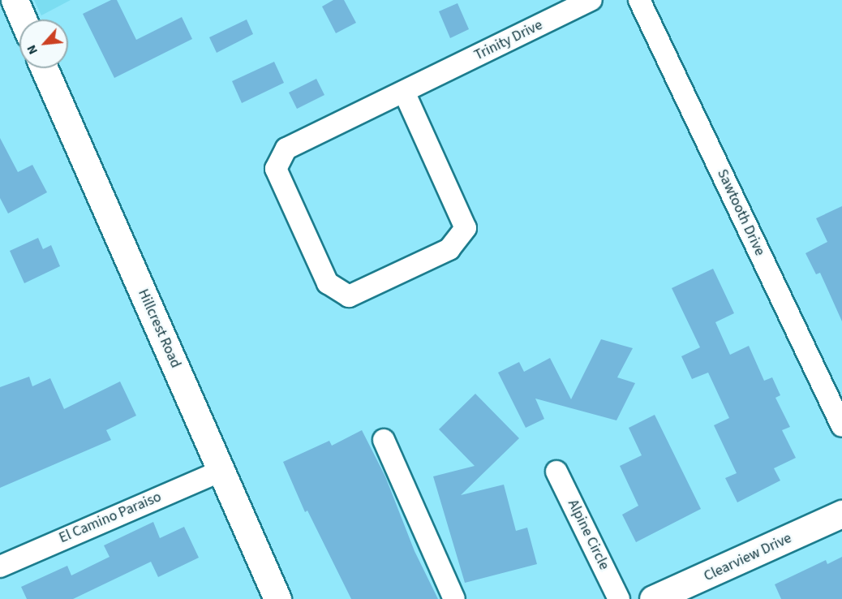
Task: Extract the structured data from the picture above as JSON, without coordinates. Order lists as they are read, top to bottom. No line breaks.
{"streets":{"street":["Trinity Drive","Sawtooth Drive","Hillcrest Road","El Camino Paraiso","Alpine Circle","Clearview Drive"]},"crossings":[["Hillcrest Road","El Camino Paraiso"]],"north":"bottom left"}
